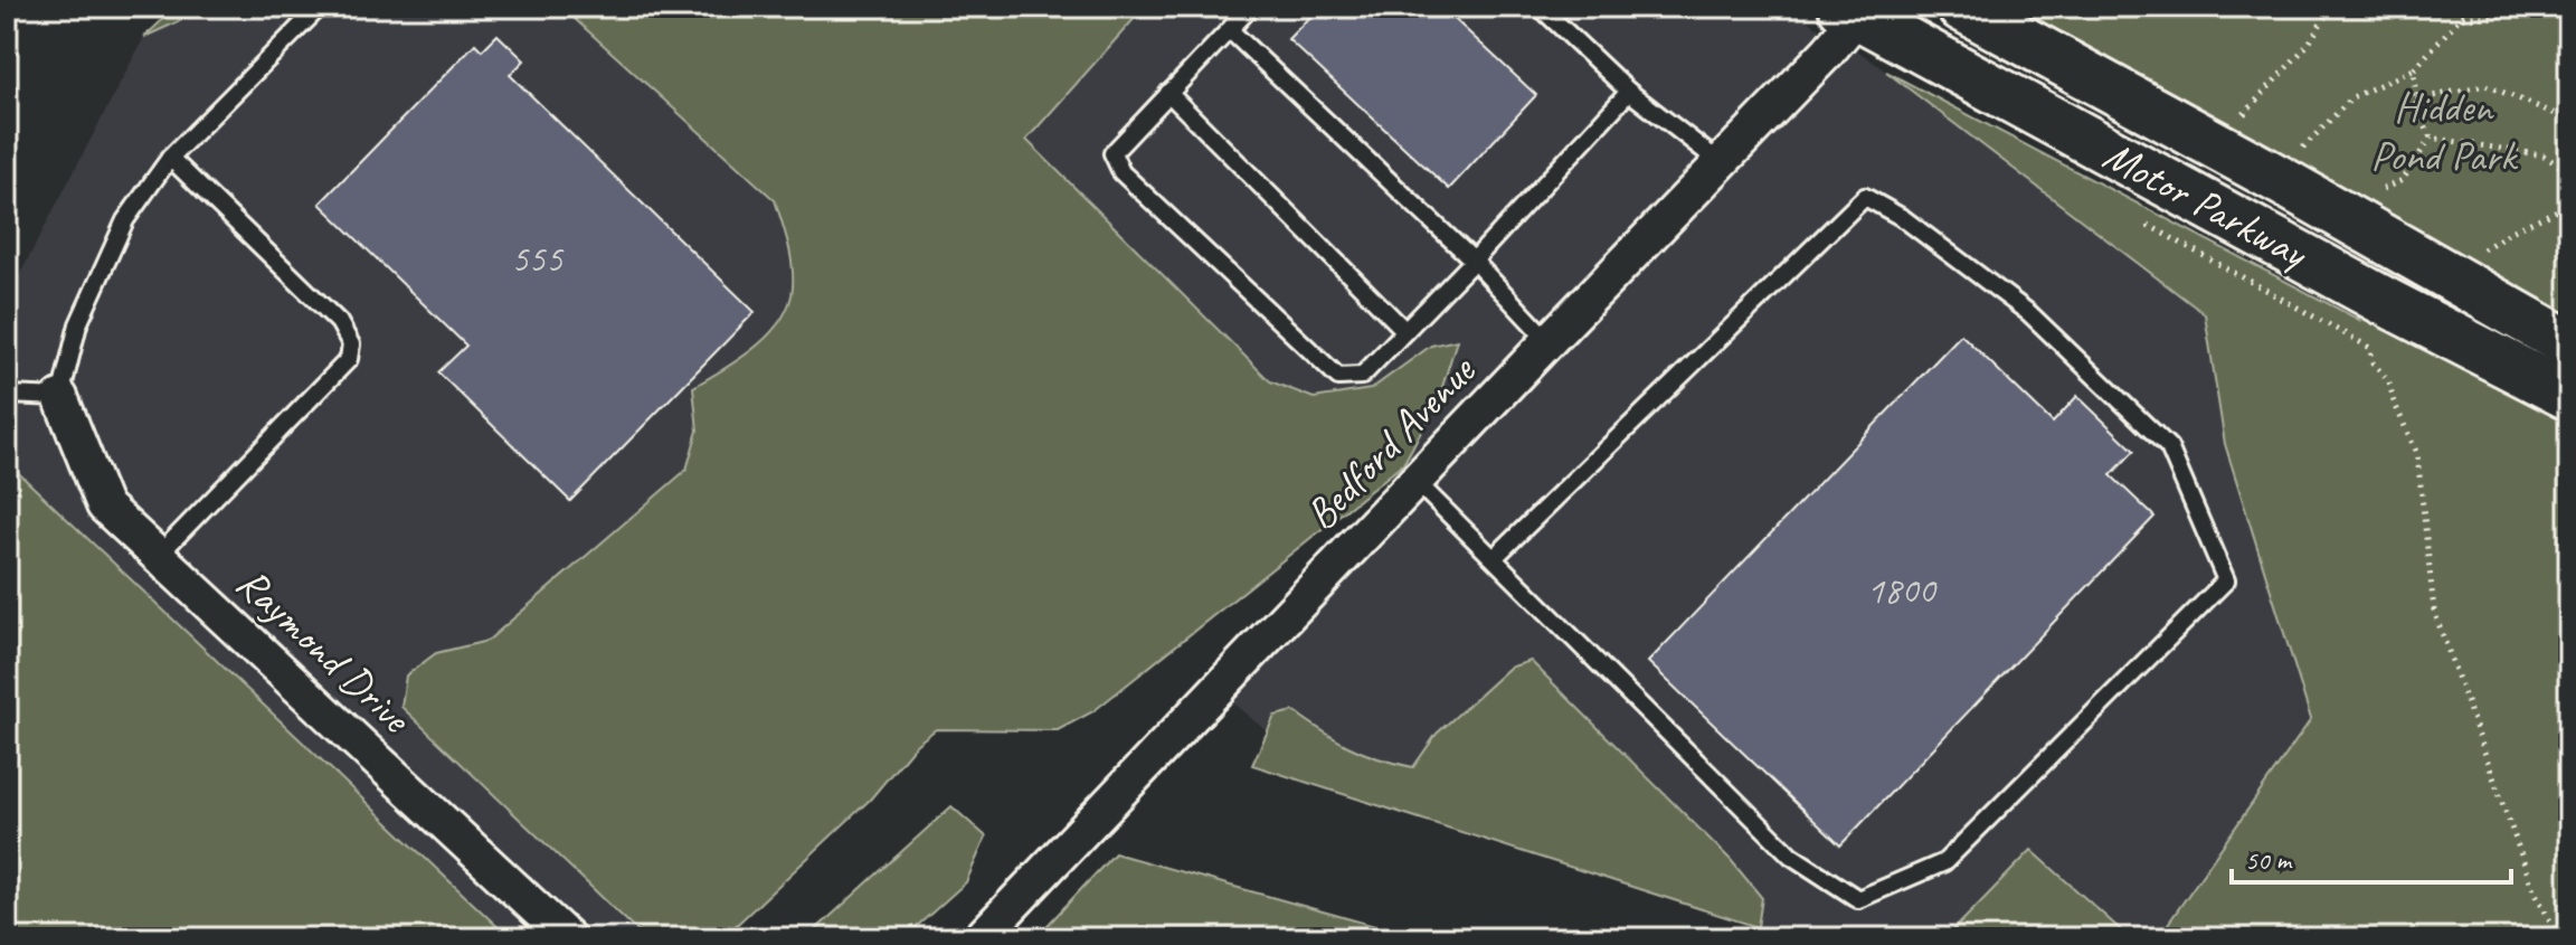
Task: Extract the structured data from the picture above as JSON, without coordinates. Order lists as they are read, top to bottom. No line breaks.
{"streets":{"main road":["Motor Parkway"],"street":["Bedford Avenue","Raymond Drive"]},"crossings":[["Motor Parkway","Bedford Avenue"]],"parks":["Hidden Pond Park"],"house_numbers":["555","1800"],"scale_bar":"50 m"}
